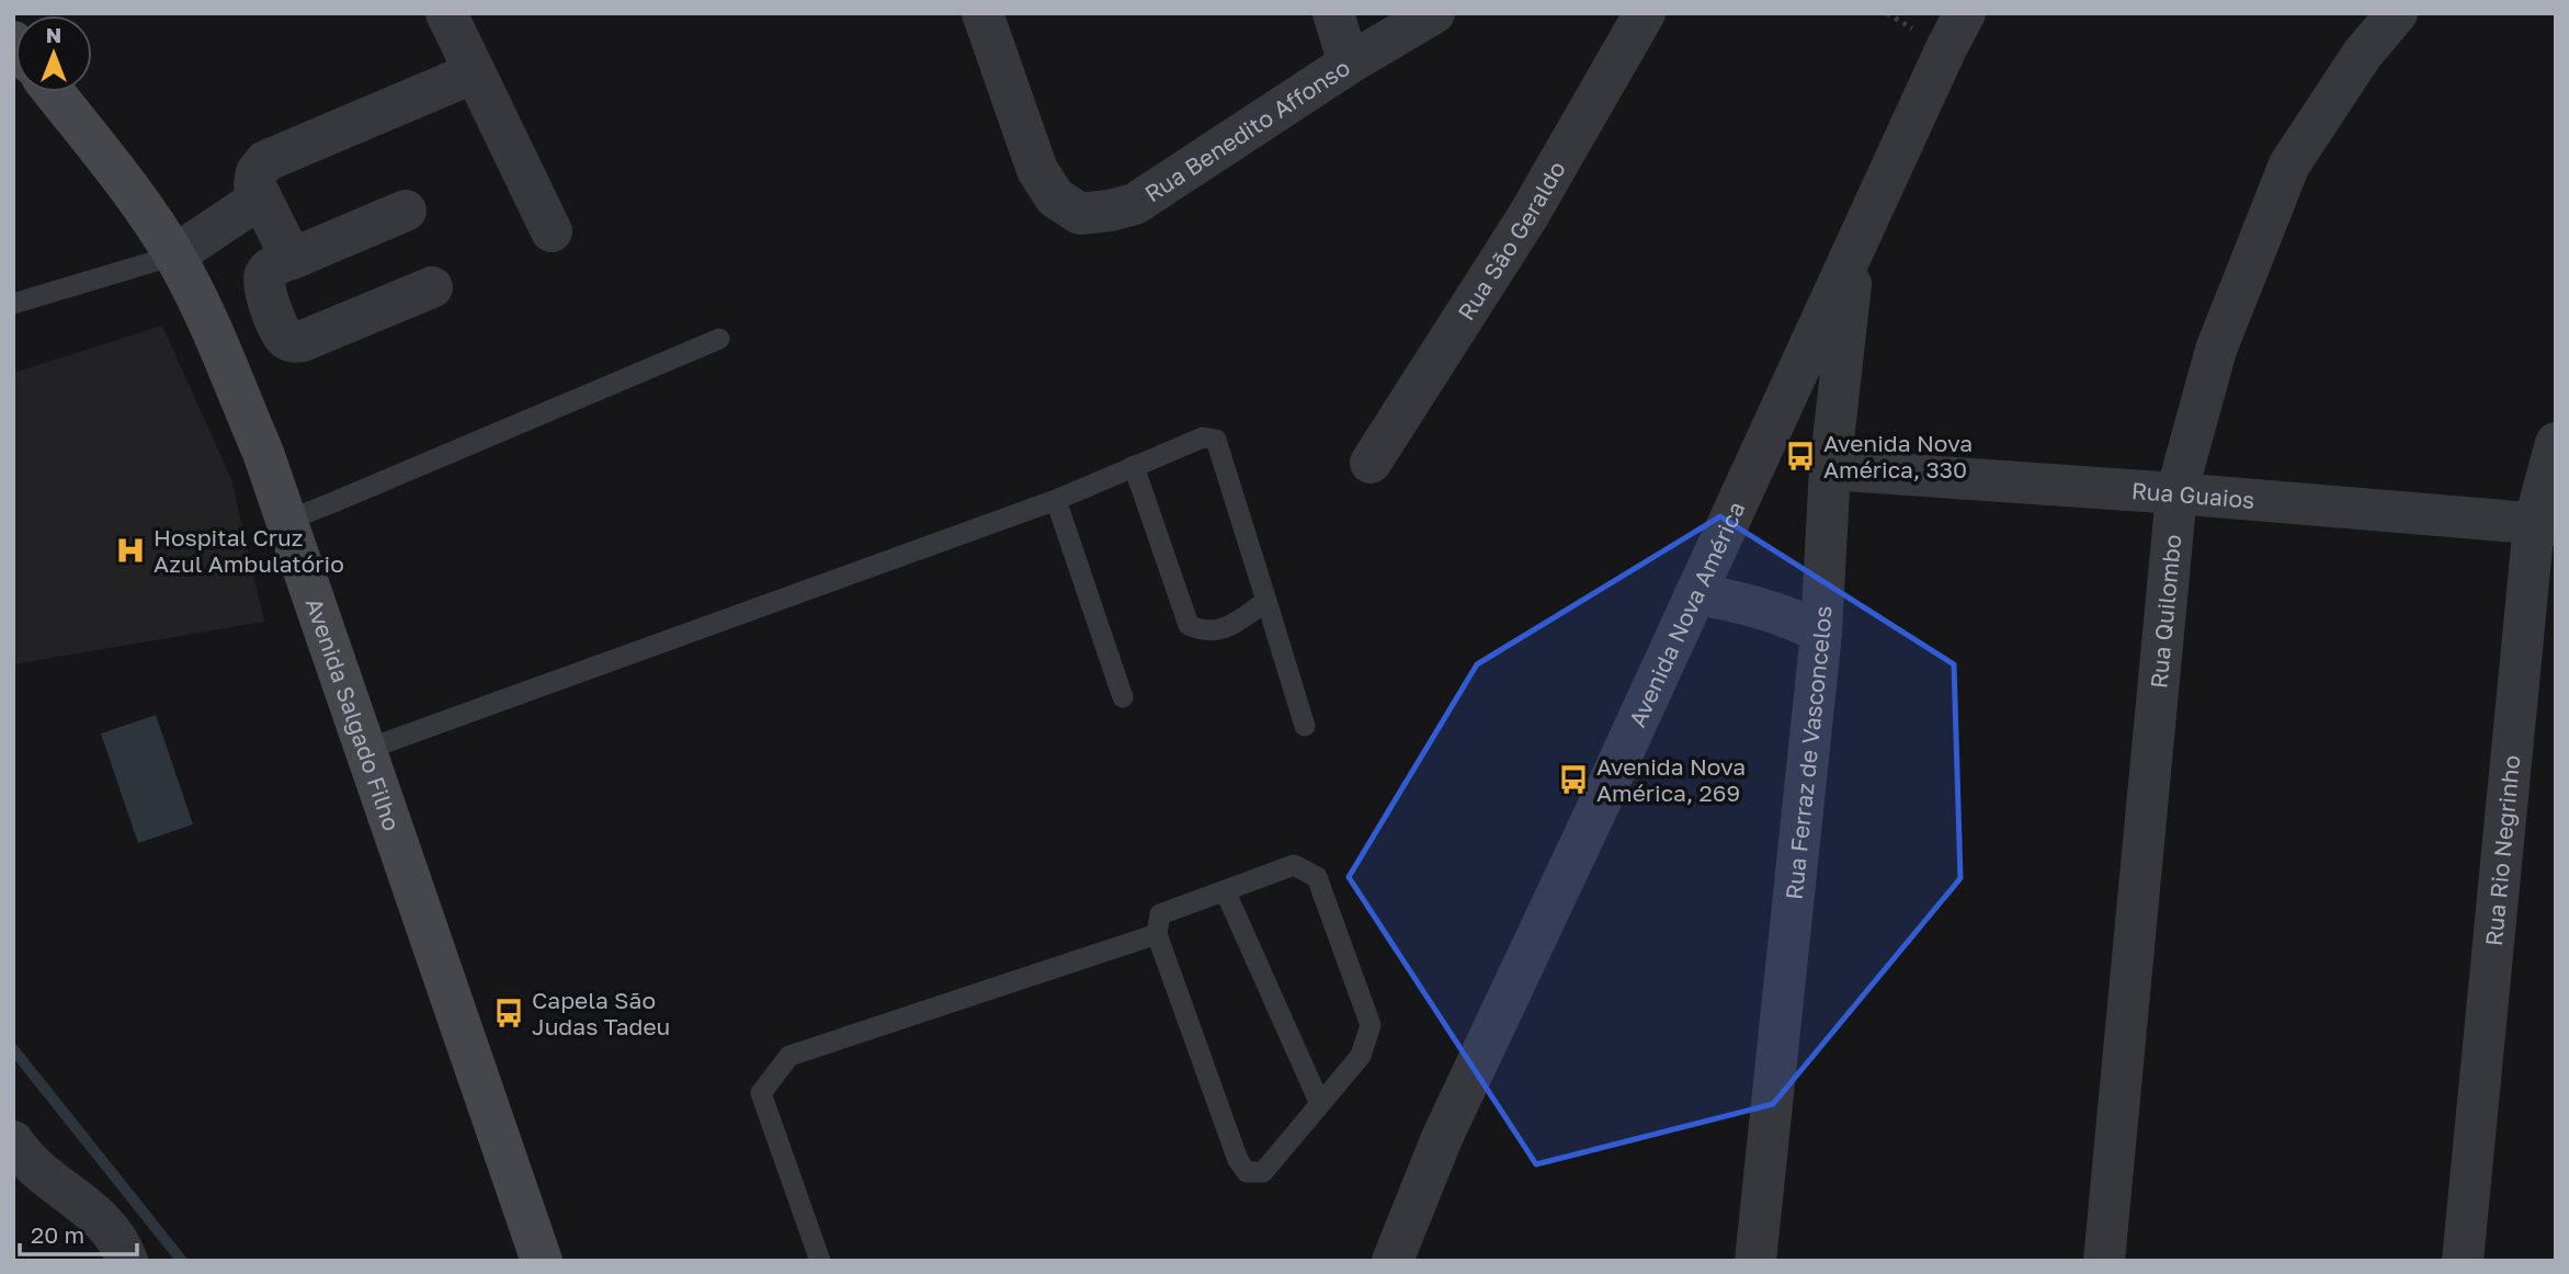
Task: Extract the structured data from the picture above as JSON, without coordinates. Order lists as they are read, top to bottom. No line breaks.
{"streets":{"main road":["Avenida Salgado Filho"],"street":["Rua Benedito Affonso","Rua São Geraldo","Rua Guaios","Rua Quilombo","Avenida Nova América","Rua Ferraz de Vasconcelos","Rua Rio Negrinho"]},"crossings":[["Rua Guaios","Rua Quilombo"],["Rua Guaios","Rua Ferraz de Vasconcelos"],["Rua Guaios","Rua Rio Negrinho"],["Avenida Nova América","Rua Ferraz de Vasconcelos"]],"places":{"bus stop":["Avenida Nova América, 330","Avenida Nova América, 269","Capela São Judas Tadeu"],"hospital":["Hospital Cruz Azul Ambulatório"]},"scale_bar":"20 m","north":"top"}
